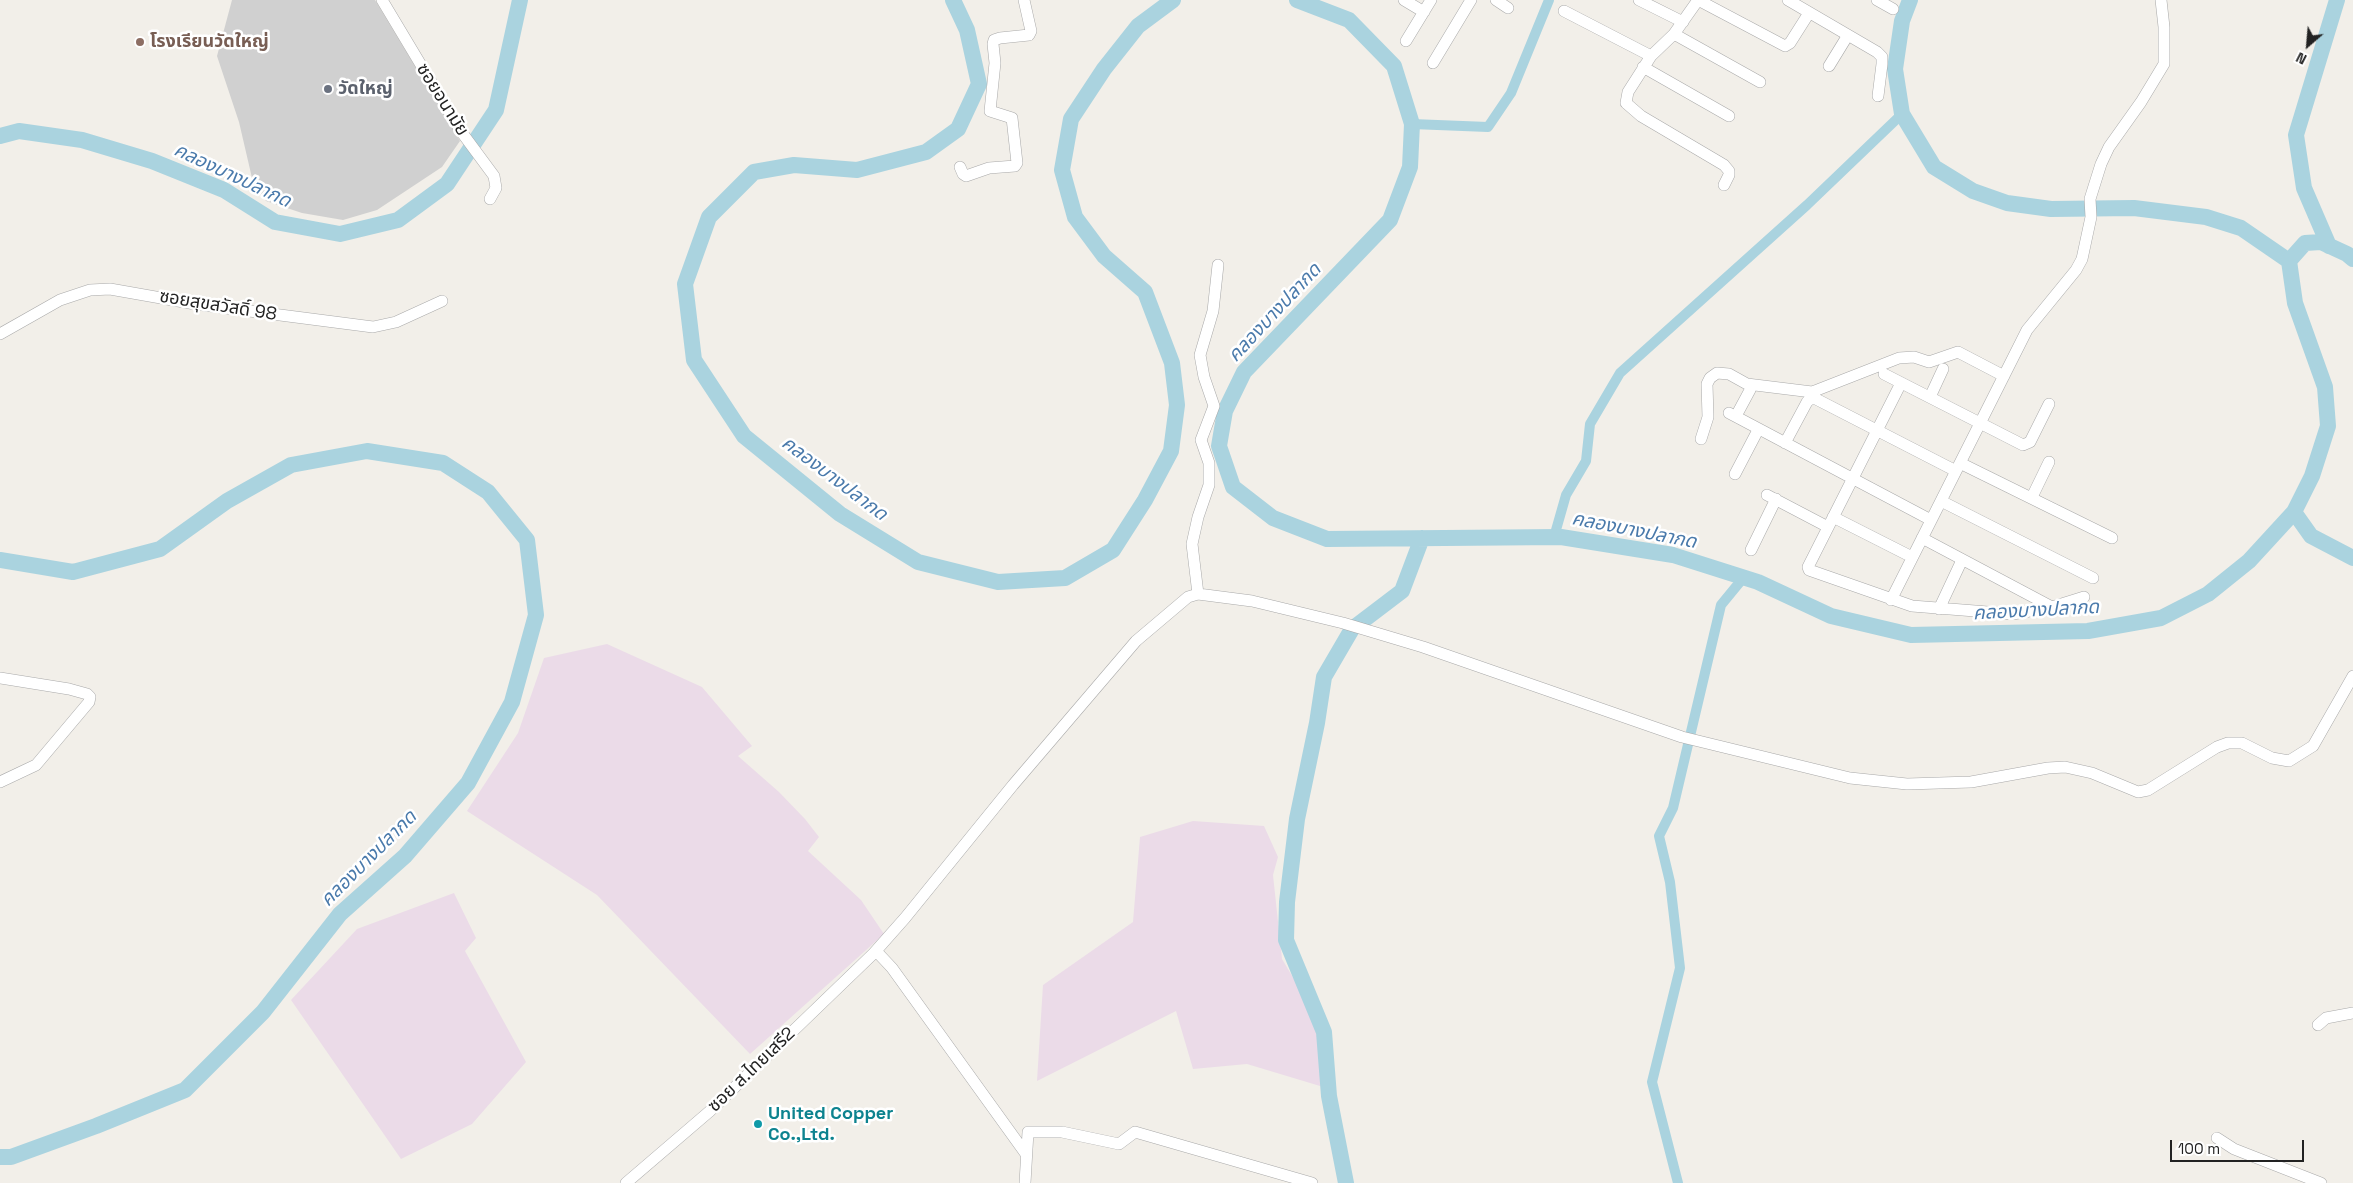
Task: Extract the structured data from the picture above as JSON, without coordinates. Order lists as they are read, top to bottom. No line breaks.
{"streets":{"street":["ซอยอนามัย","ซอยสุขสวัสดิ์ 98","ซอย ส.ไทยเสรี2"]},"water":["คลองบางปลากด"],"places":["โรงเรียนวัดใหญ่","วัดใหญ่","United Copper Co.,Ltd."],"scale_bar":"100 m","north":"bottom left"}
